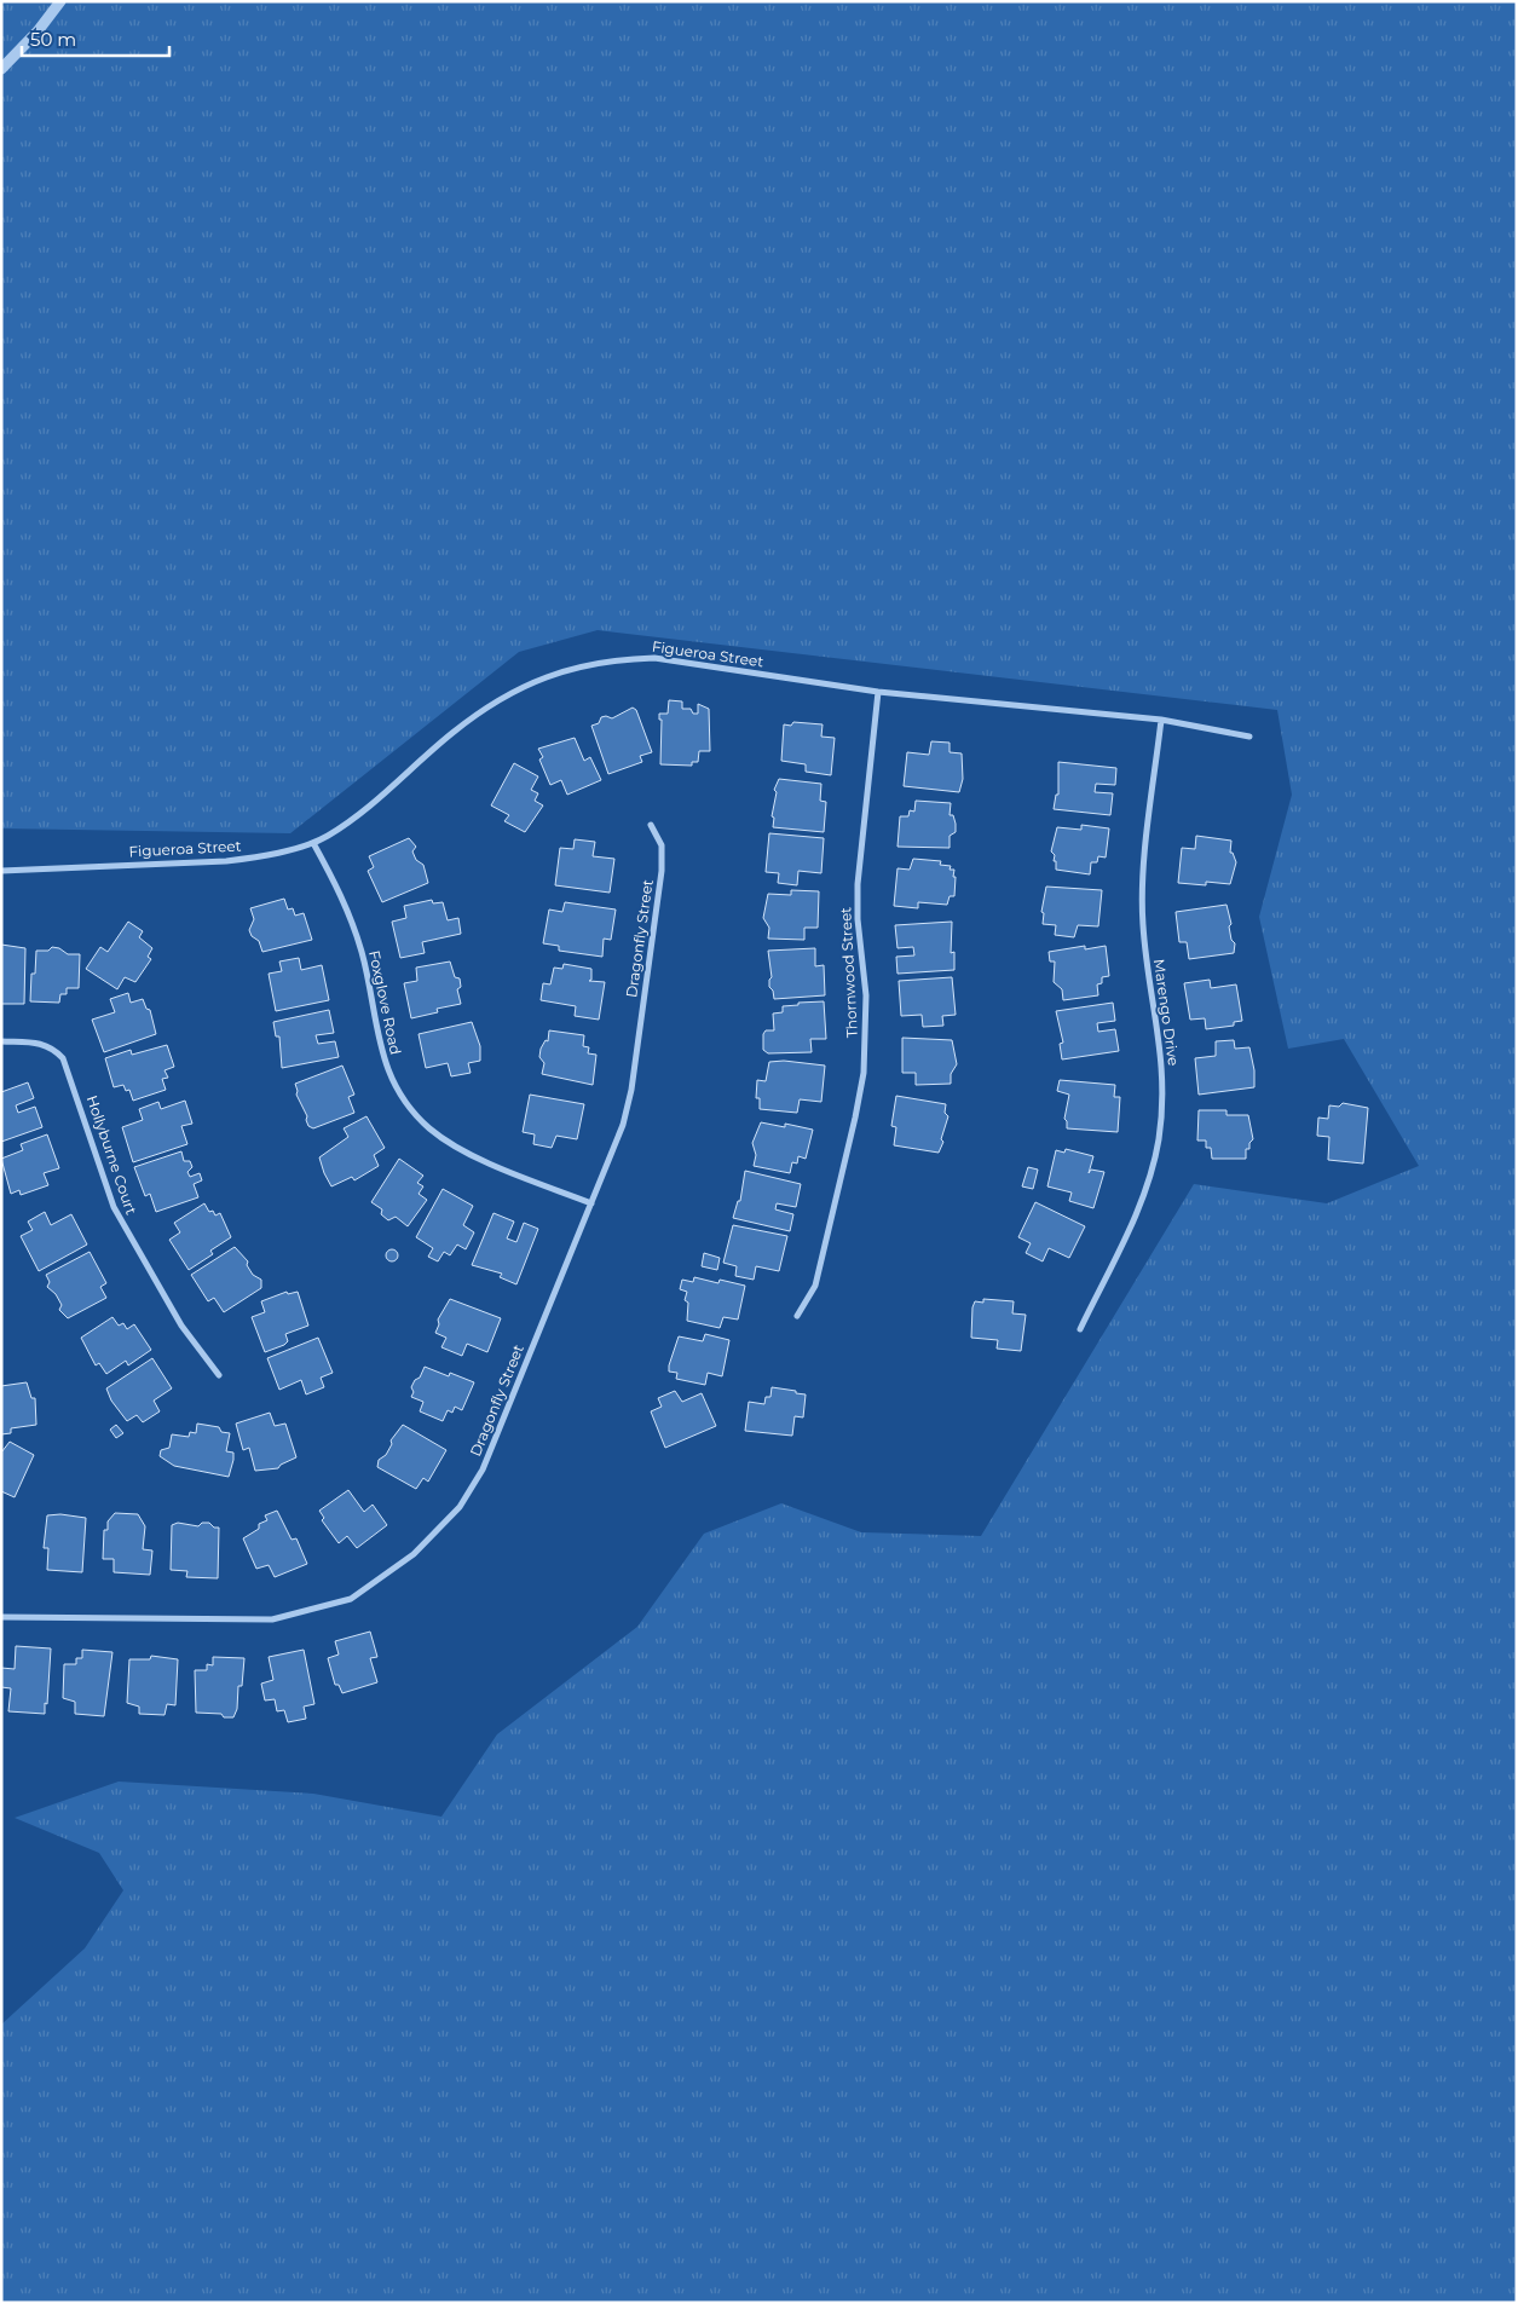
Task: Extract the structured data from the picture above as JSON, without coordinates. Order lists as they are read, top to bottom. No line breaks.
{"streets":{"street":["Figueroa Street","Dragonfly Street","Thornwood Street","Foxglove Road","Marengo Drive","Hollyburne Court"]},"crossings":[["Figueroa Street","Thornwood Street"],["Figueroa Street","Foxglove Road"],["Figueroa Street","Marengo Drive"],["Dragonfly Street","Foxglove Road"]],"scale_bar":"50 m"}
